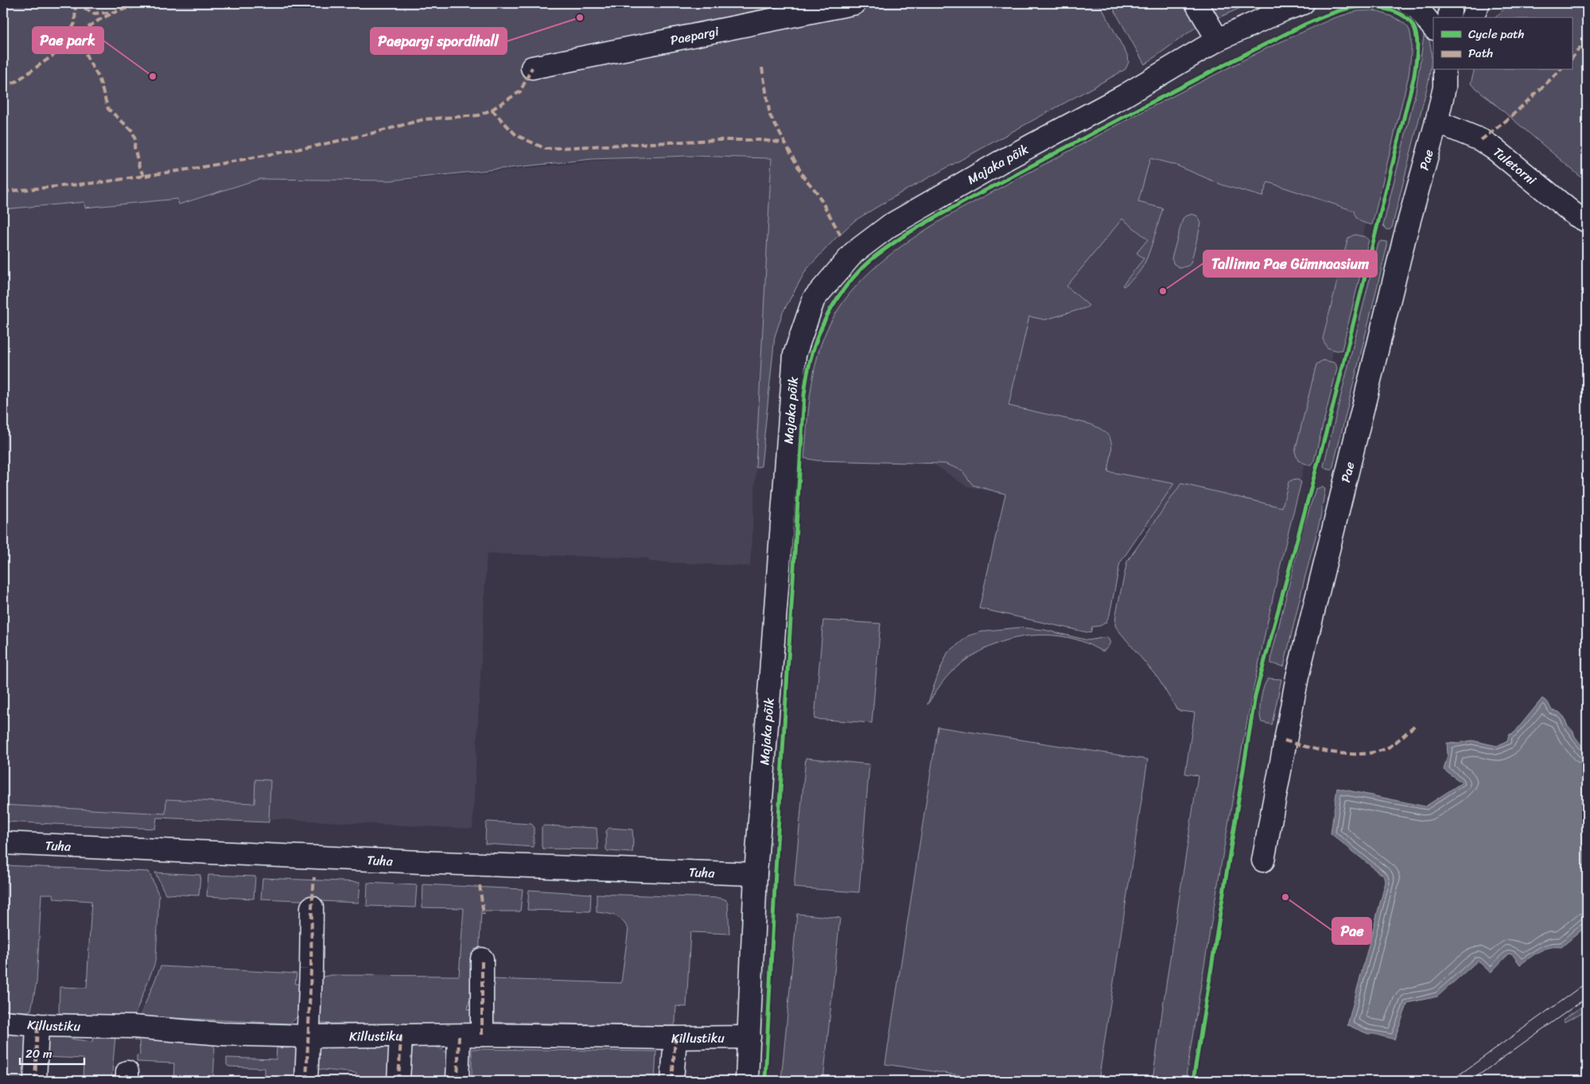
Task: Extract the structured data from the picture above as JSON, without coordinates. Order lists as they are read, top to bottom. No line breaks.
{"streets":{"street":["Paepargi","Pae","Majaka põik","Tuletorni","Tuha","Killustiku"]},"crossings":[["Pae","Tuletorni"],["Majaka põik","Tuha"],["Majaka põik","Killustiku"]],"places":["Paepargi spordihall","Pae park","Tallinna Pae Gümnaasium","Pae"],"legend":["Cycle path","Path"],"scale_bar":"20 m"}
